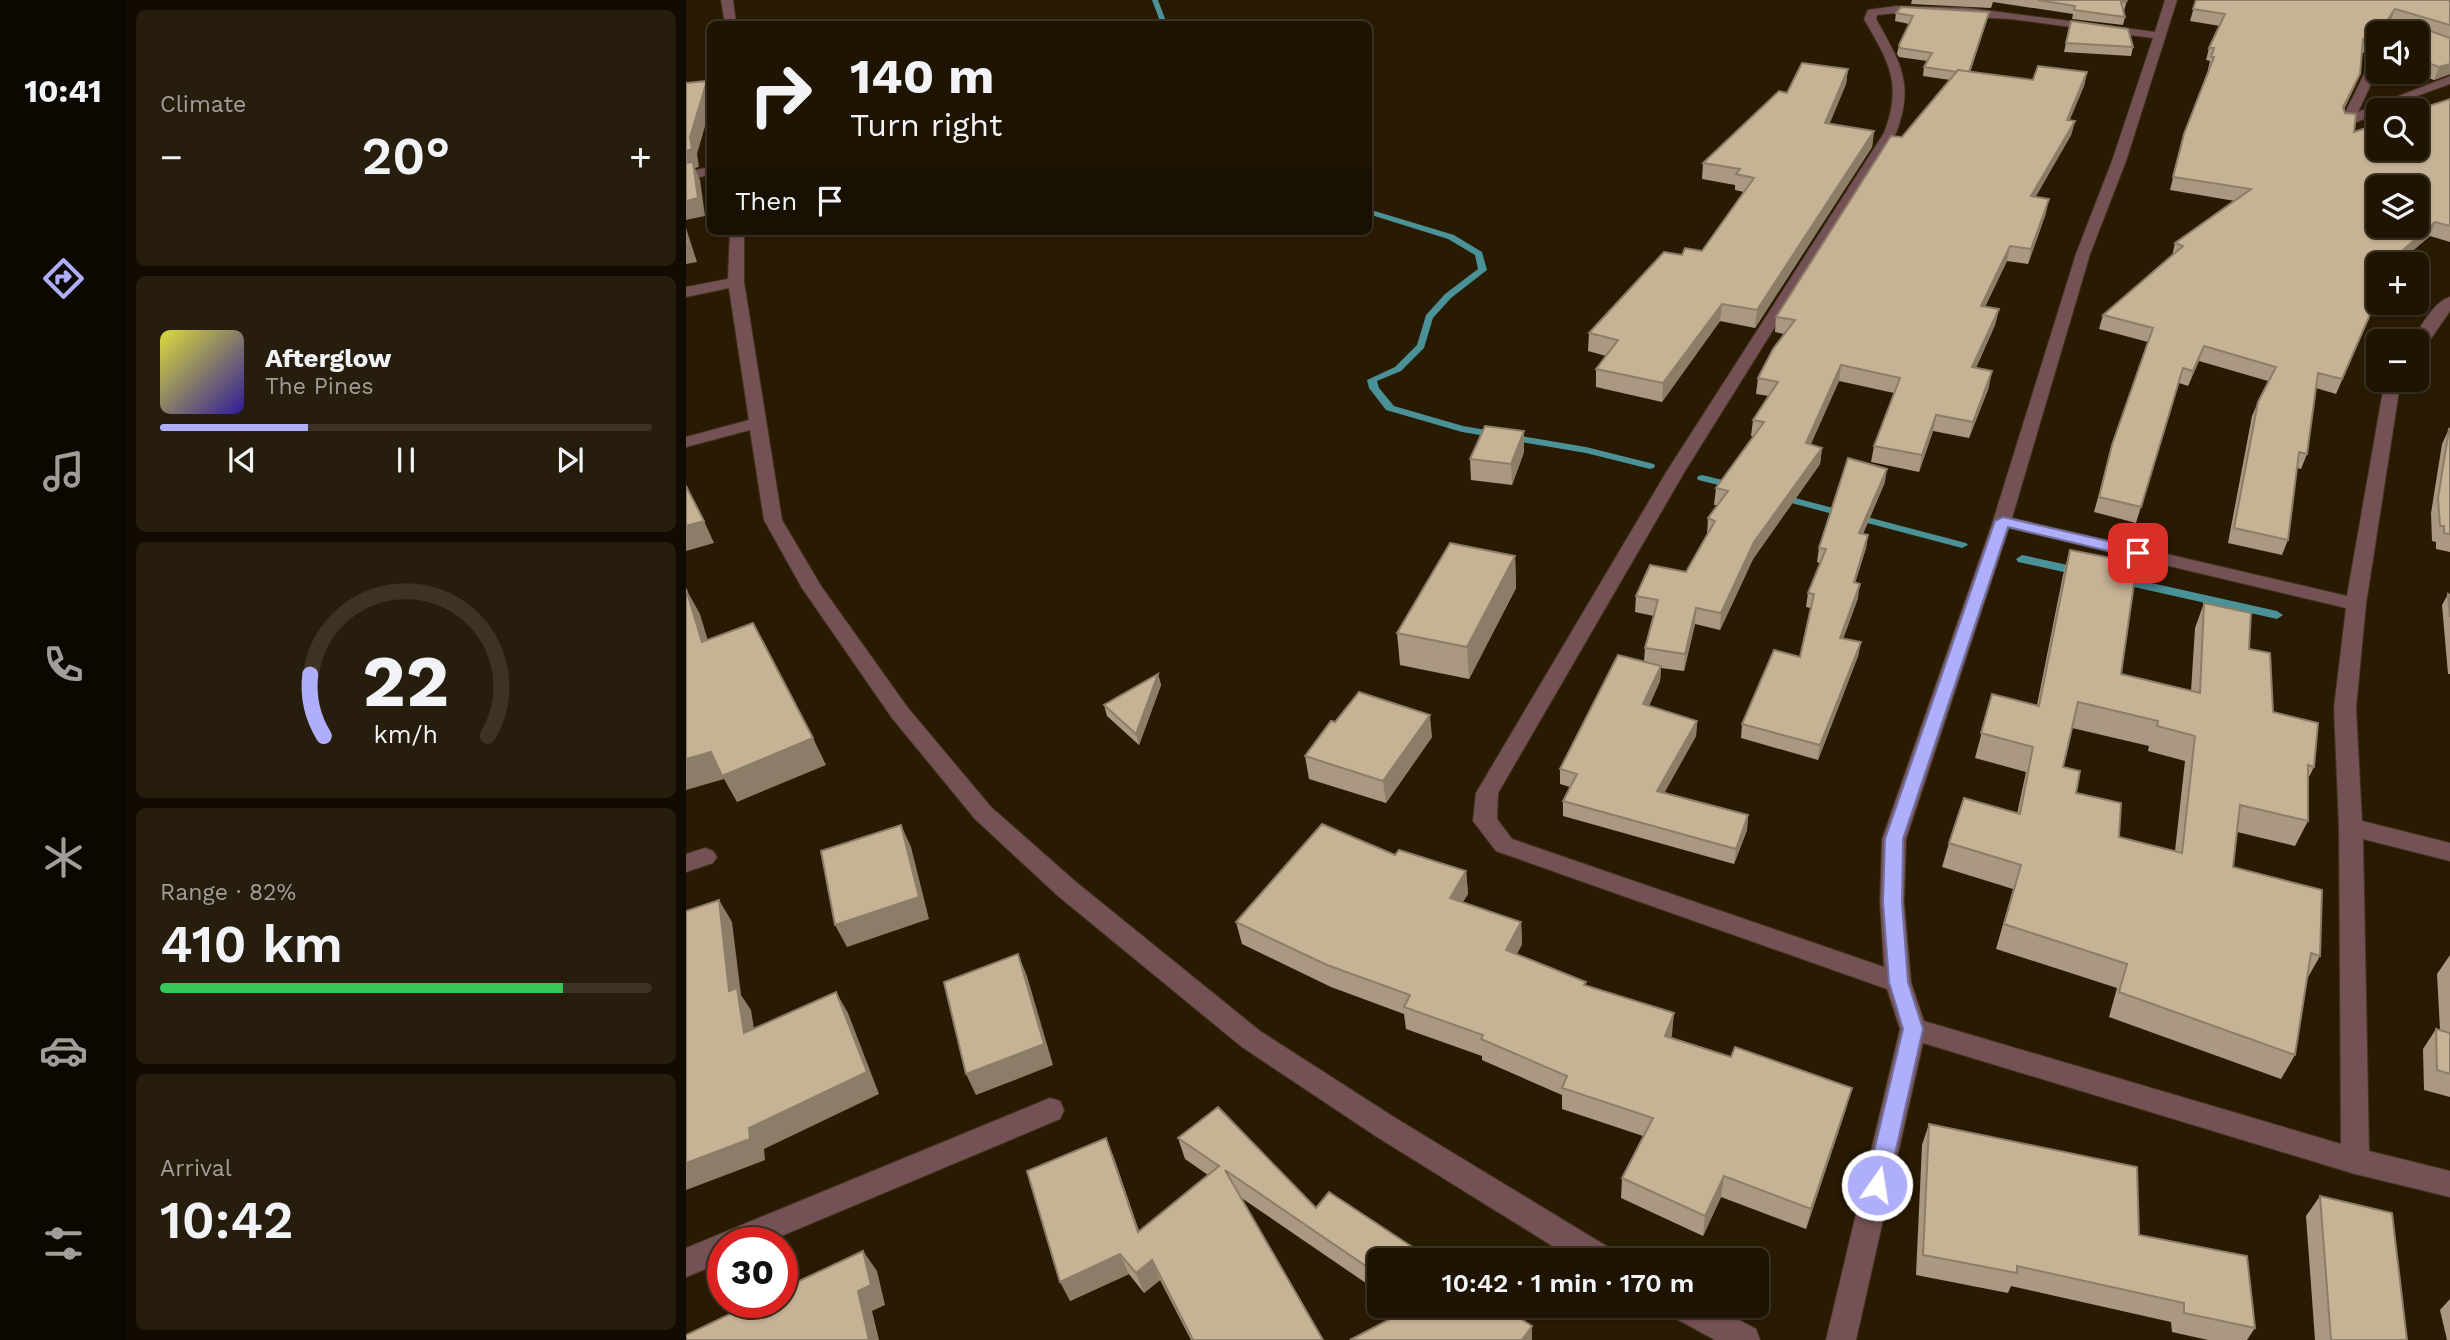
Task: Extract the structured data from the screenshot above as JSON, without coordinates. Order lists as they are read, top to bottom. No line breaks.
{"page":{"tabs":"10:41","tile":["Climate",["Range · 82%","410 km"],["Arrival","10:42"]],"map_buttons":["+","−"],"turn":["140 m","Turn right"],"heat":["−","20°","+"],"then":"Then","song":["Afterglow","The Pines"],"limit":"30","trip":"10:42 · 1 min · 170 m","gauge":["22","km/h"]}}
